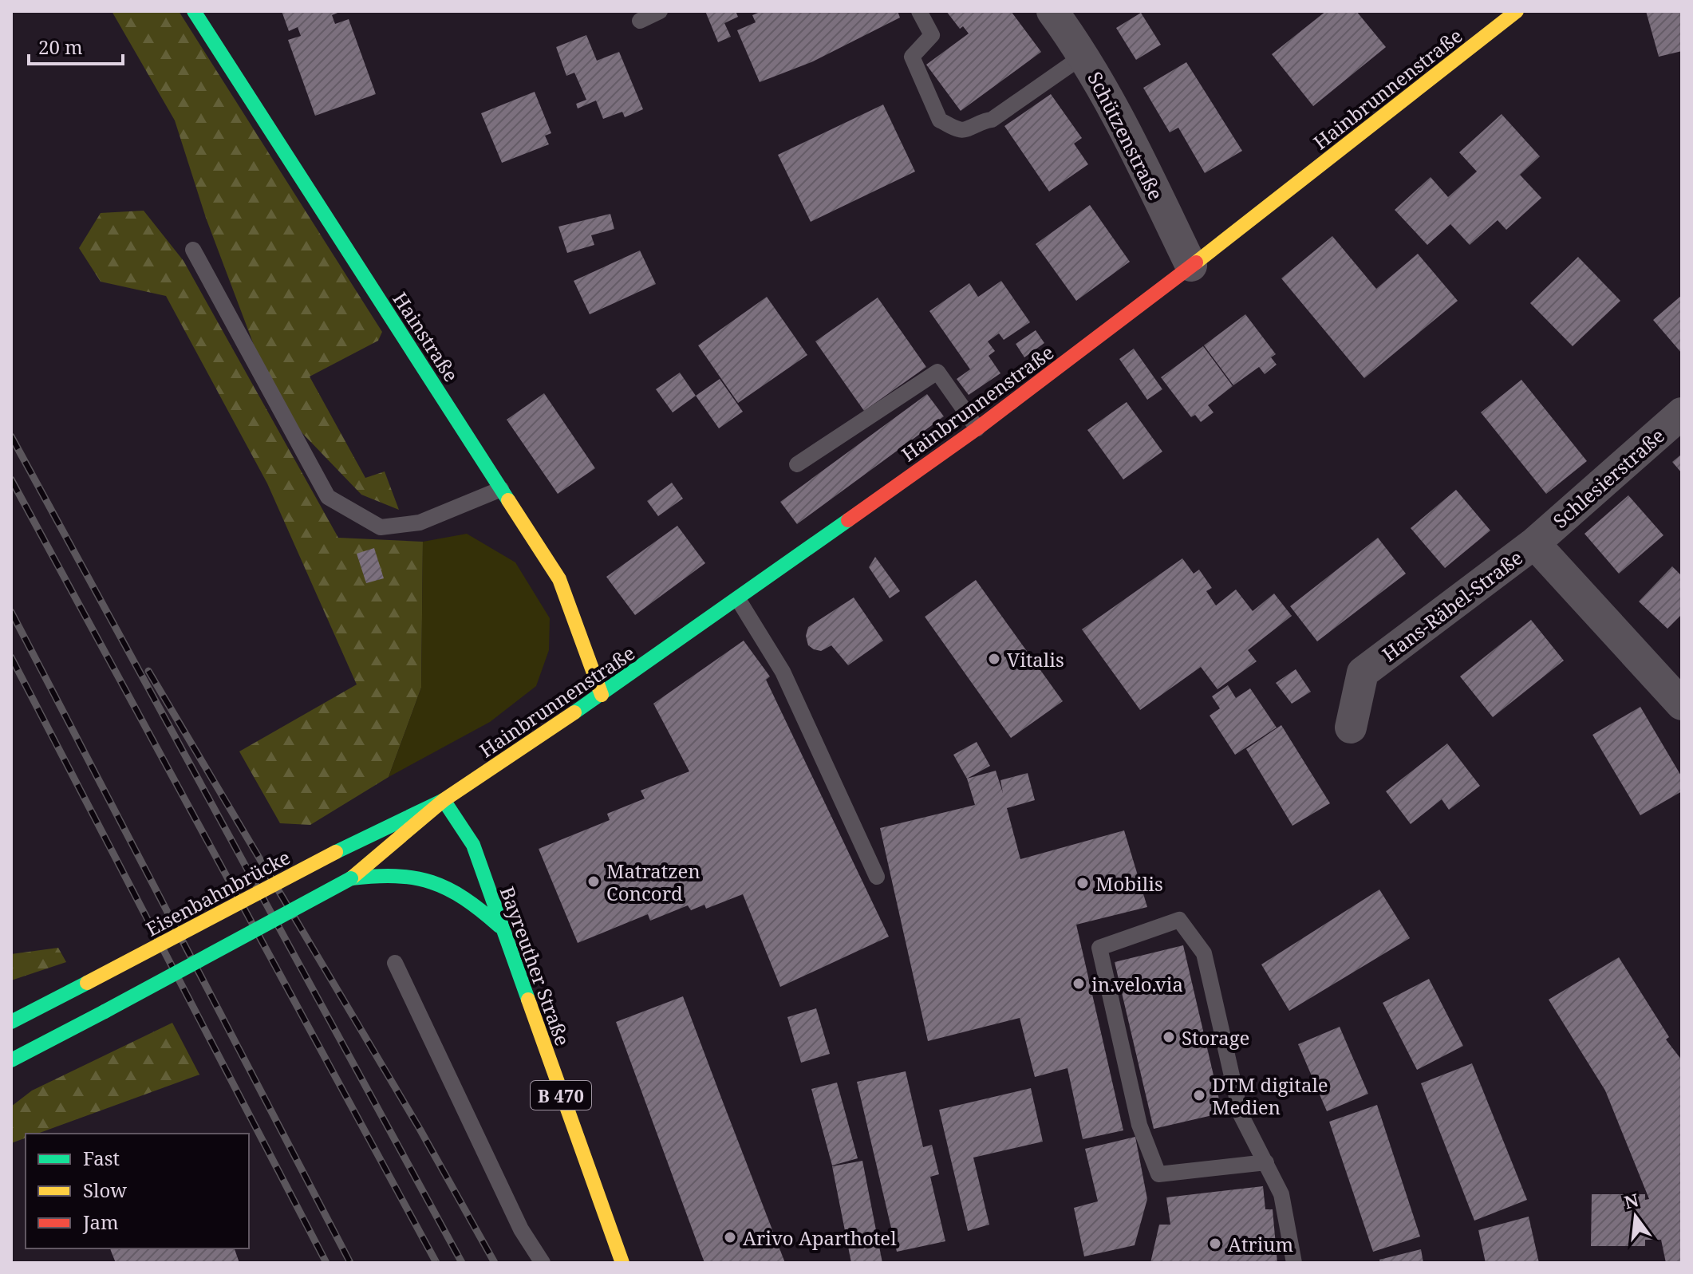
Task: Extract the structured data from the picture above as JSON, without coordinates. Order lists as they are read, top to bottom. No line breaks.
{"streets":{"street":["Hainbrunnenstraße","Schützenstraße","Hainstraße","Schlesierstraße","Hans-Räbel-Straße","Eisenbahnbrücke","Bayreuther Straße","B 470"]},"crossings":[["Hainbrunnenstraße","Schützenstraße"],["Hainbrunnenstraße","Hainstraße"],["Hainbrunnenstraße","Eisenbahnbrücke"],["Hainbrunnenstraße","Bayreuther Straße"],["Schlesierstraße","Hans-Räbel-Straße"],["Eisenbahnbrücke","Bayreuther Straße"],["Bayreuther Straße","B 470"]],"places":["Vitalis","Matratzen Concord","Mobilis","in.velo.via","Storage","DTM digitale Medien","Arivo Aparthotel","Atrium"],"legend":["Fast","Slow","Jam"],"scale_bar":"20 m","north":"top"}
